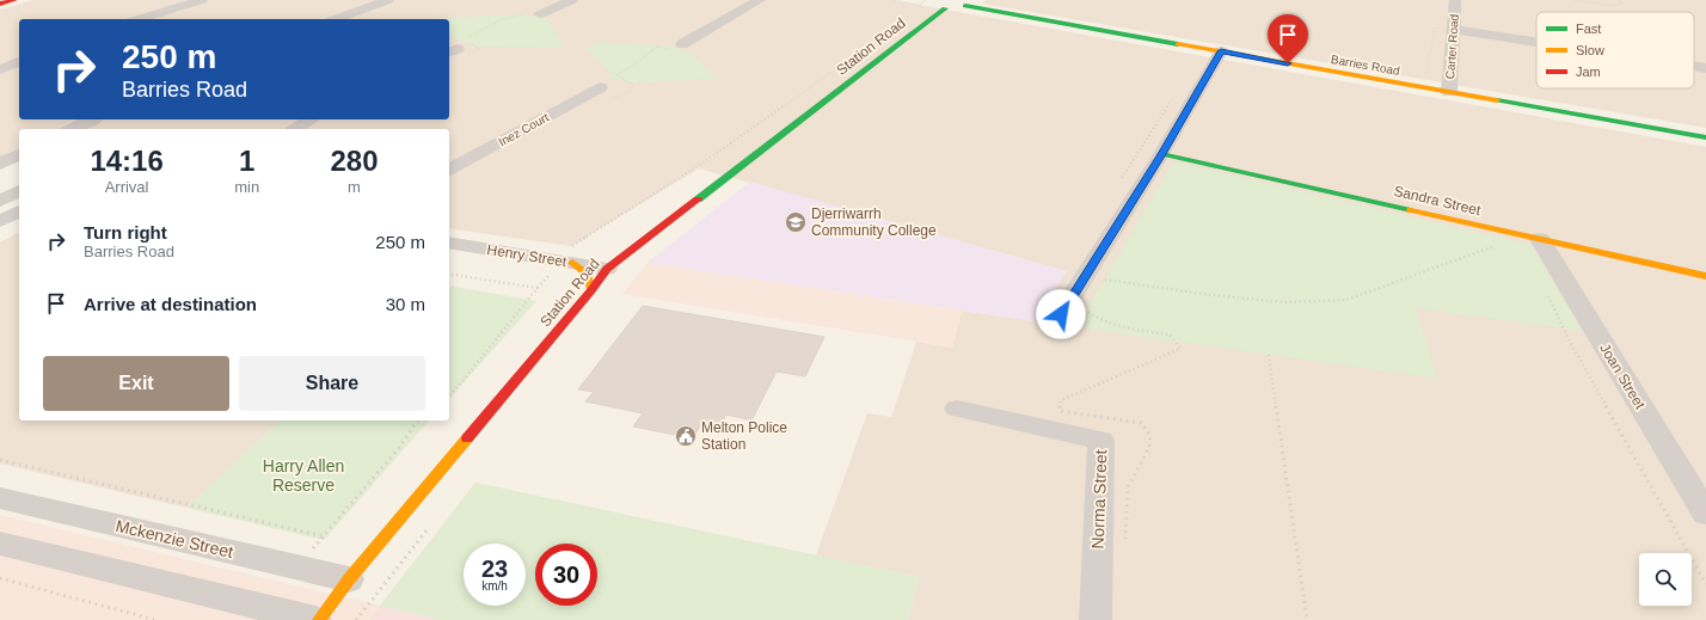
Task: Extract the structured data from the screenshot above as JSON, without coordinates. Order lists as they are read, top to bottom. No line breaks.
{"streets":{"street":["Station Road","Carter Road","Barries Road","Inez Court","Sandra Street","Henry Street","Joan Street","Norma Street","Mckenzie Street"]},"crossings":[["Station Road","Barries Road"],["Station Road","Henry Street"],["Station Road","Mckenzie Street"],["Carter Road","Barries Road"],["Sandra Street","Joan Street"]],"parks":["Harry Allen Reserve"],"places":{"school or university":["Djerriwarrh Community College"],"public building":["Melton Police Station"]},"legend":["Fast","Slow","Jam"],"page":{"turn":["250 m","Barries Road"],"eta":["14:16","Arrival","1","min","280","m"],"list":[{"name":"Turn right","note":"Barries Road","value":"250 m"},{"name":"Arrive at destination","value":"30 m"}],"buttons":["Exit","Share"],"speed":"23 km/h","limit":"30"}}
